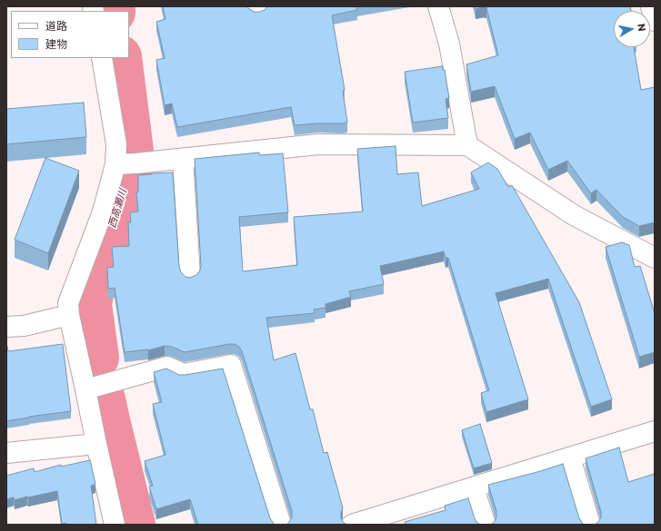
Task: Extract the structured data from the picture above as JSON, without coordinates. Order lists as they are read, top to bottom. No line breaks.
{"water":["西高瀬川"],"legend":["道路","建物"],"north":"right"}
